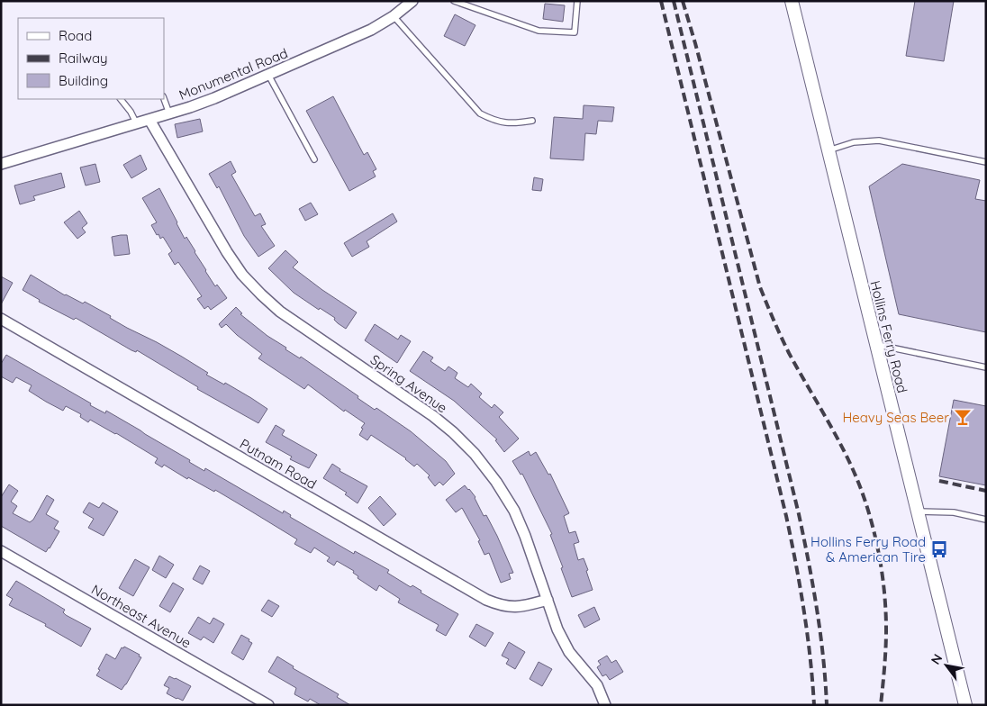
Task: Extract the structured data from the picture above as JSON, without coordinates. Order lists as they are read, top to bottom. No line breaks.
{"streets":{"street":["Monumental Road","Hollins Ferry Road","Spring Avenue","Putnam Road","Northeast Avenue"]},"crossings":[["Monumental Road","Spring Avenue"],["Spring Avenue","Putnam Road"]],"places":{"bar":["Heavy Seas Beer"],"bus stop":["Hollins Ferry Road & American Tire"]},"legend":["Road","Railway","Building"],"north":"top left"}
